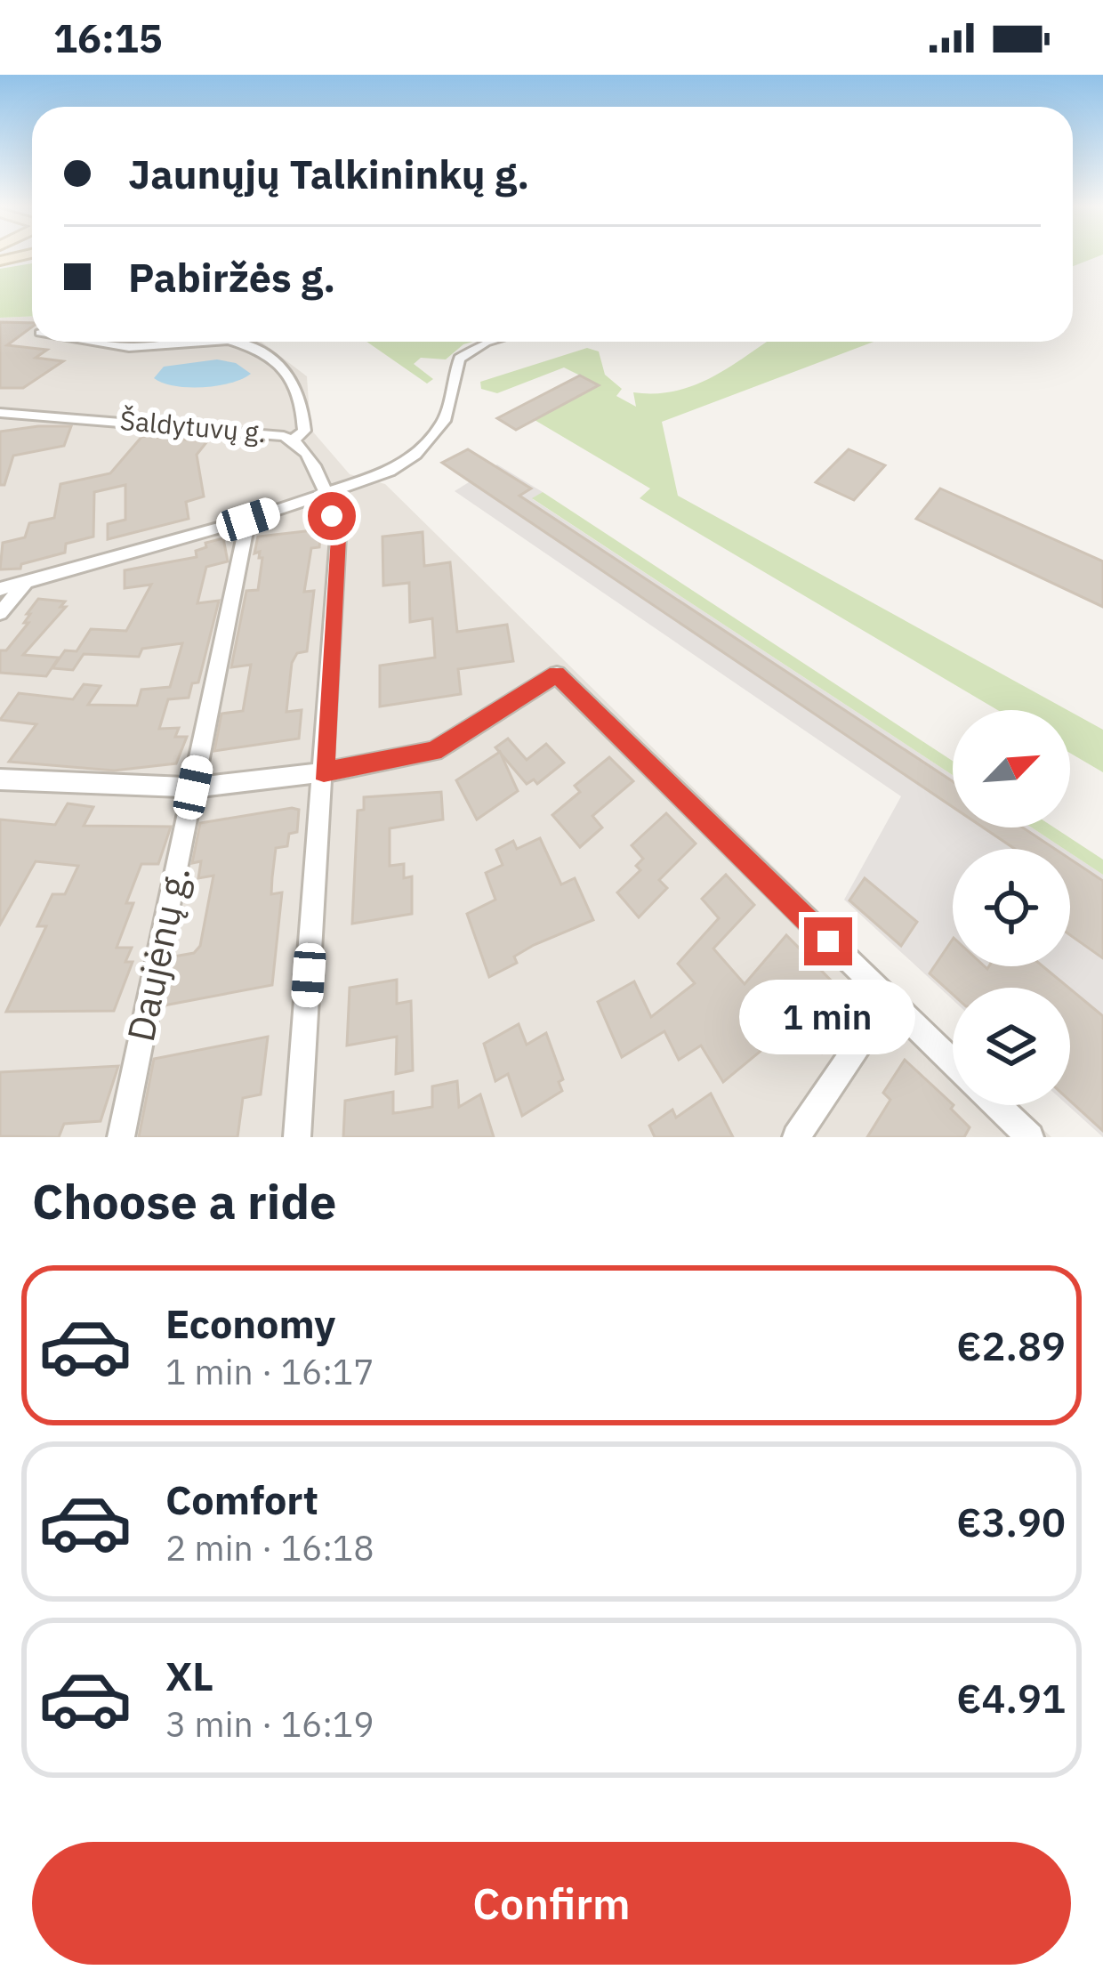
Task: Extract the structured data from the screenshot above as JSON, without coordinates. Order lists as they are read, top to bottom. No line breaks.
{"streets":{"street":["Šaldytuvų g.","Daujėnų g."]},"north":"top right","page":{"status":"16:15","banner":["Jaunųjų Talkininkų g.","Pabiržės g."],"bubble":"1 min","heading":"Choose a ride","list":[{"name":"Economy","note":"1 min · 16:17","value":"€2.89"},{"name":"Comfort","note":"2 min · 16:18","value":"€3.90"},{"name":"XL","note":"3 min · 16:19","value":"€4.91"}],"buttons":"Confirm"}}
